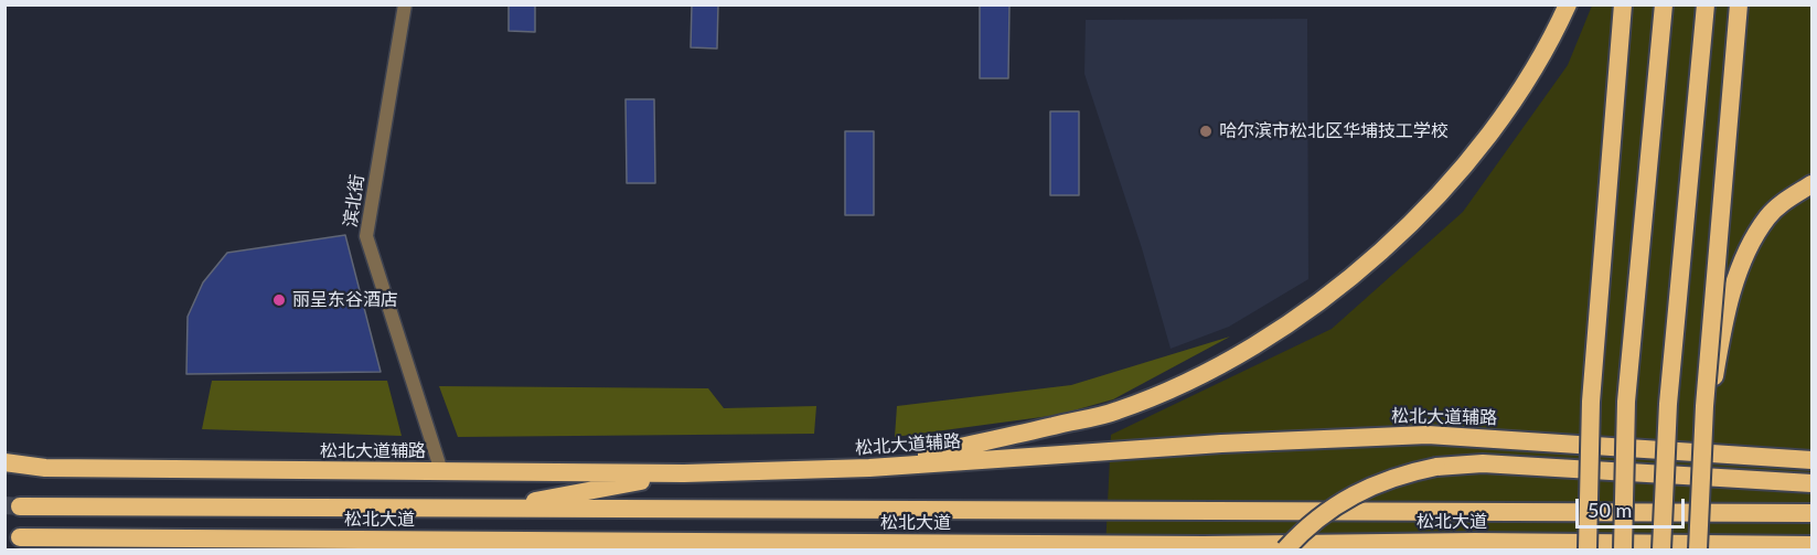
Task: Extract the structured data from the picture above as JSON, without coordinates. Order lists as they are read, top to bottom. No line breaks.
{"streets":{"highway":["松北大道辅路","松北大道"],"street":["滨北街"]},"crossings":[["滨北街","松北大道辅路"]],"places":["哈尔滨市松北区华埔技工学校","丽呈东谷酒店"],"scale_bar":"50 m"}
